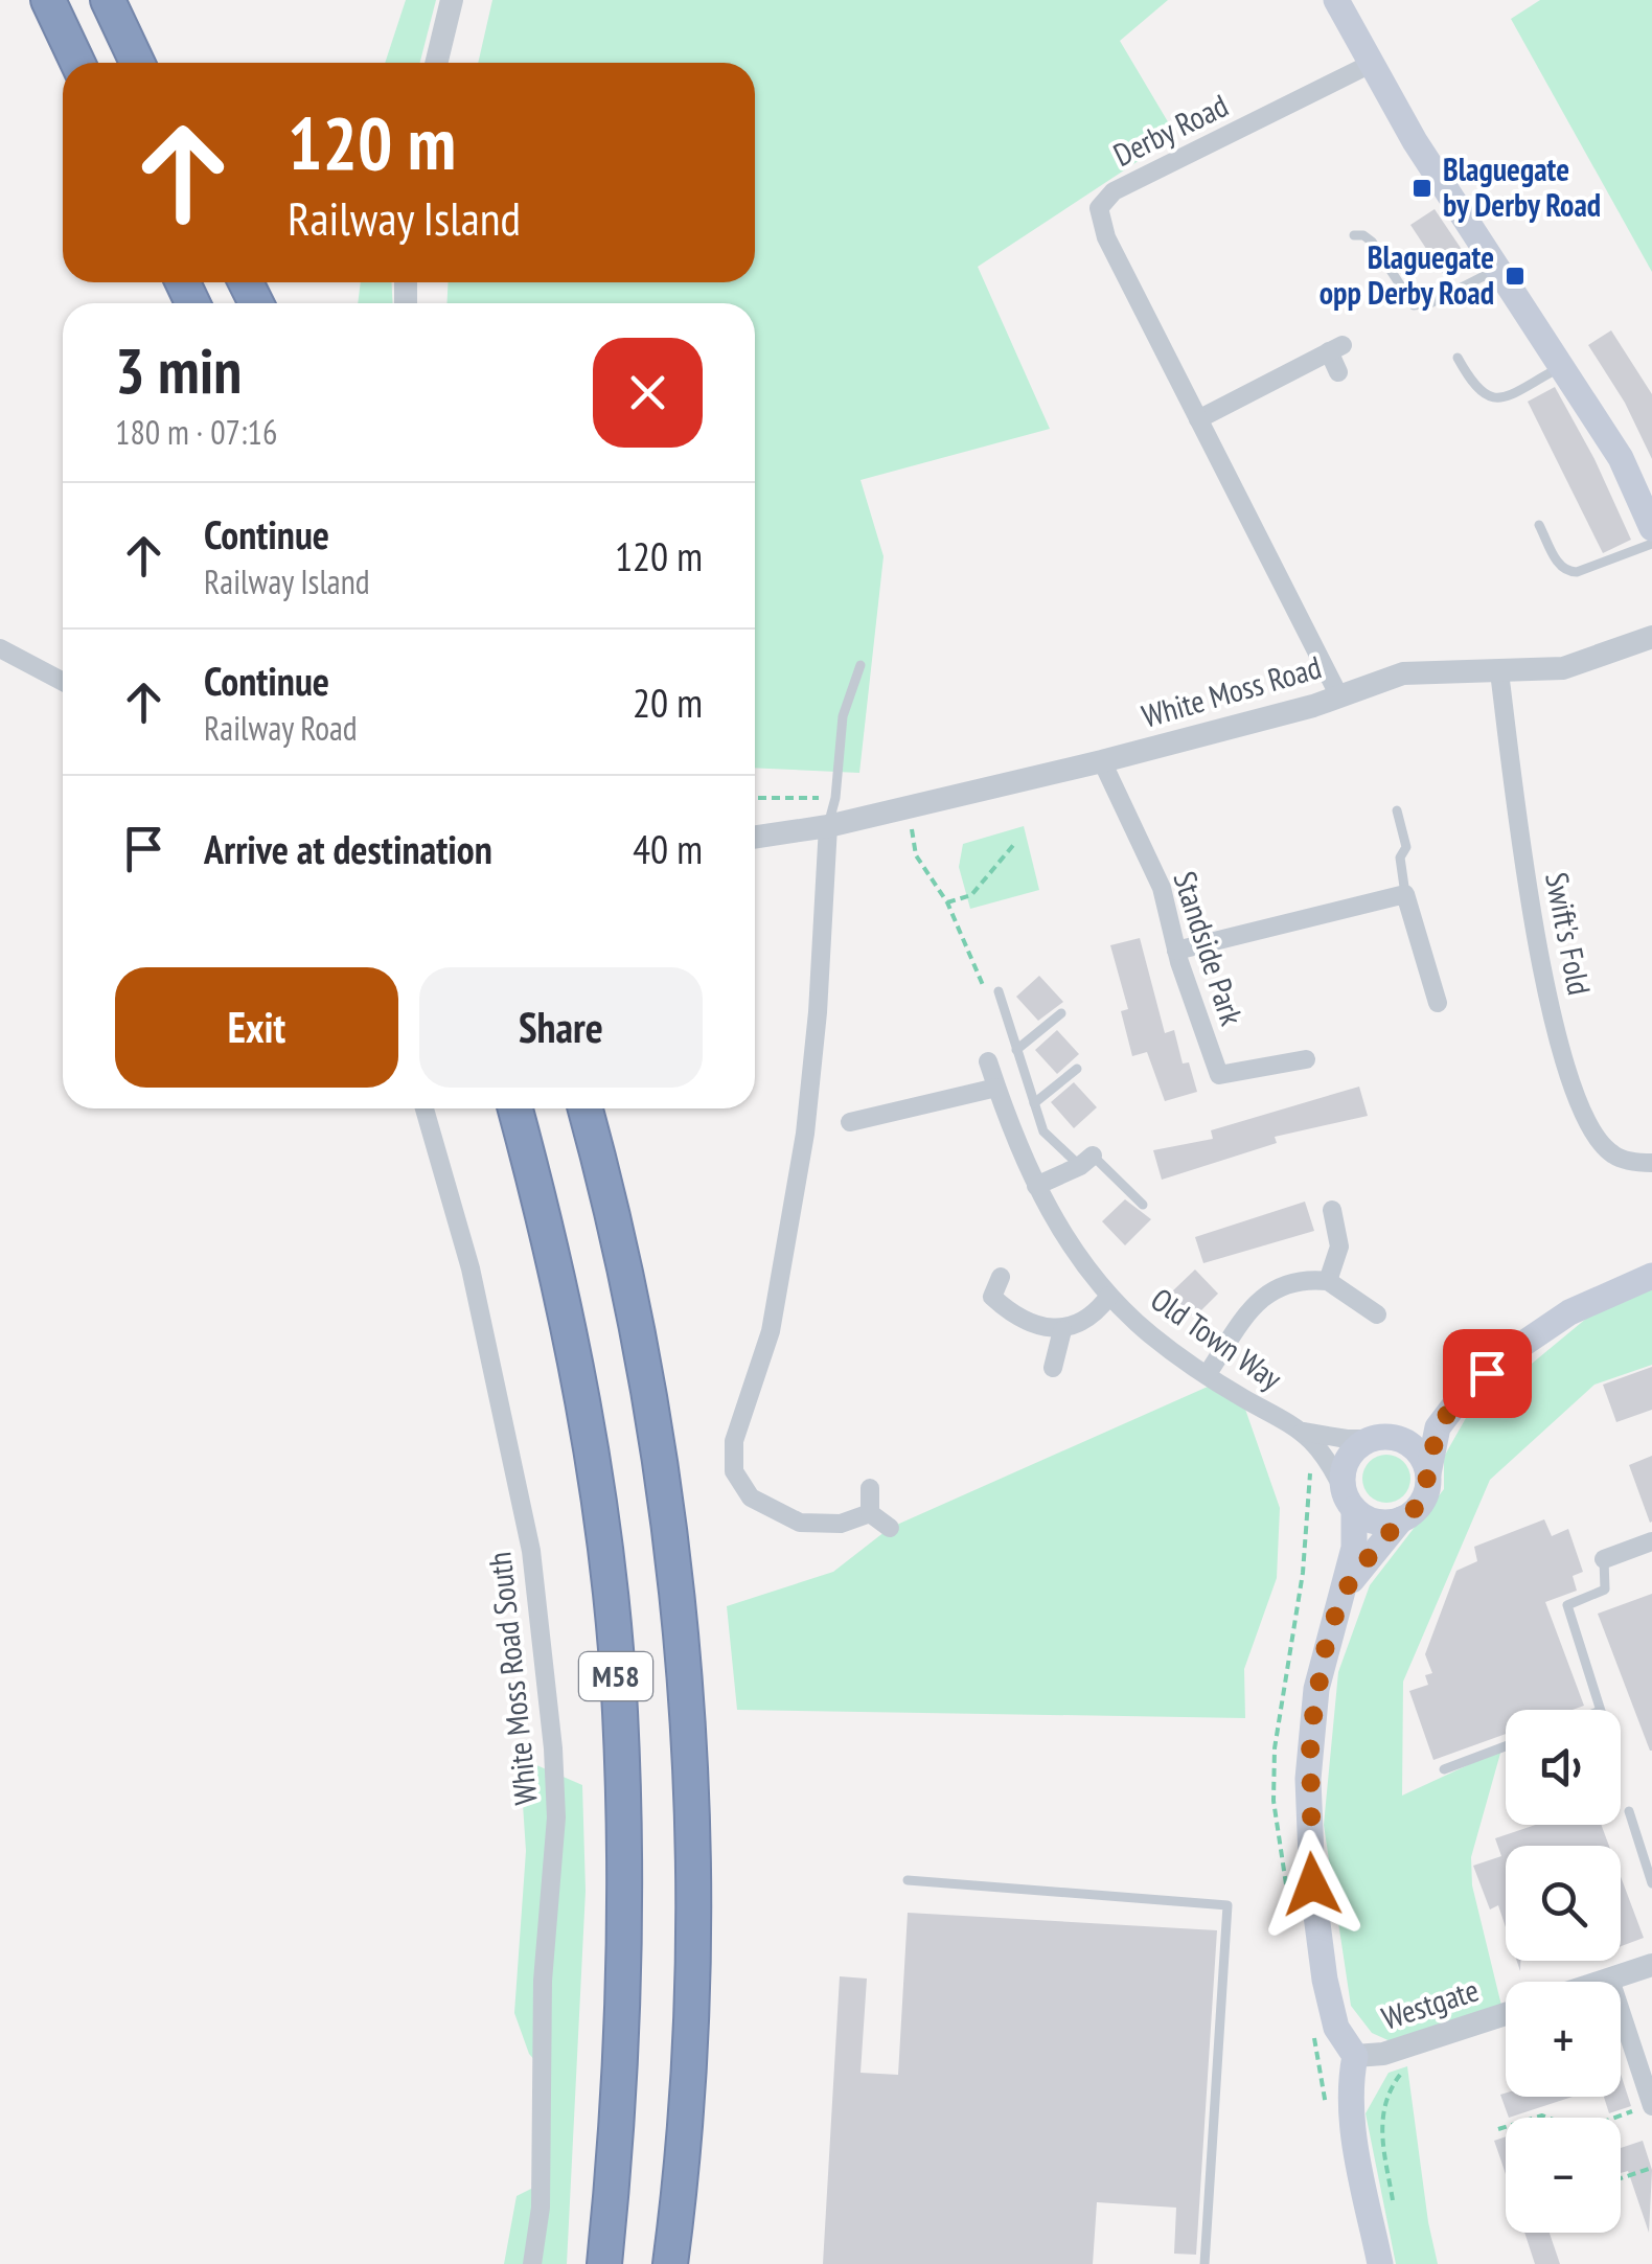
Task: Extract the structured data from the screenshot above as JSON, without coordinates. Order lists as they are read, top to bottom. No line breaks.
{"streets":{"highway":["M58"],"street":["Derby Road","White Moss Road","Swift's Fold","Standside Park","Old Town Way","White Moss Road South","Westgate"]},"crossings":[["Derby Road","White Moss Road"],["White Moss Road","Swift's Fold"],["White Moss Road","Standside Park"]],"places":{"transit":["Blaguegate by Derby Road","Blaguegate opp Derby Road"]},"page":{"turn":["120 m","Railway Island"],"heading":["3 min","180 m · 07:16"],"list":[{"name":"Continue","note":"Railway Island","value":"120 m"},{"name":"Continue","note":"Railway Road","value":"20 m"},{"name":"Arrive at destination","value":"40 m"}],"buttons":["Exit","Share"],"map_buttons":["+","−"]}}
